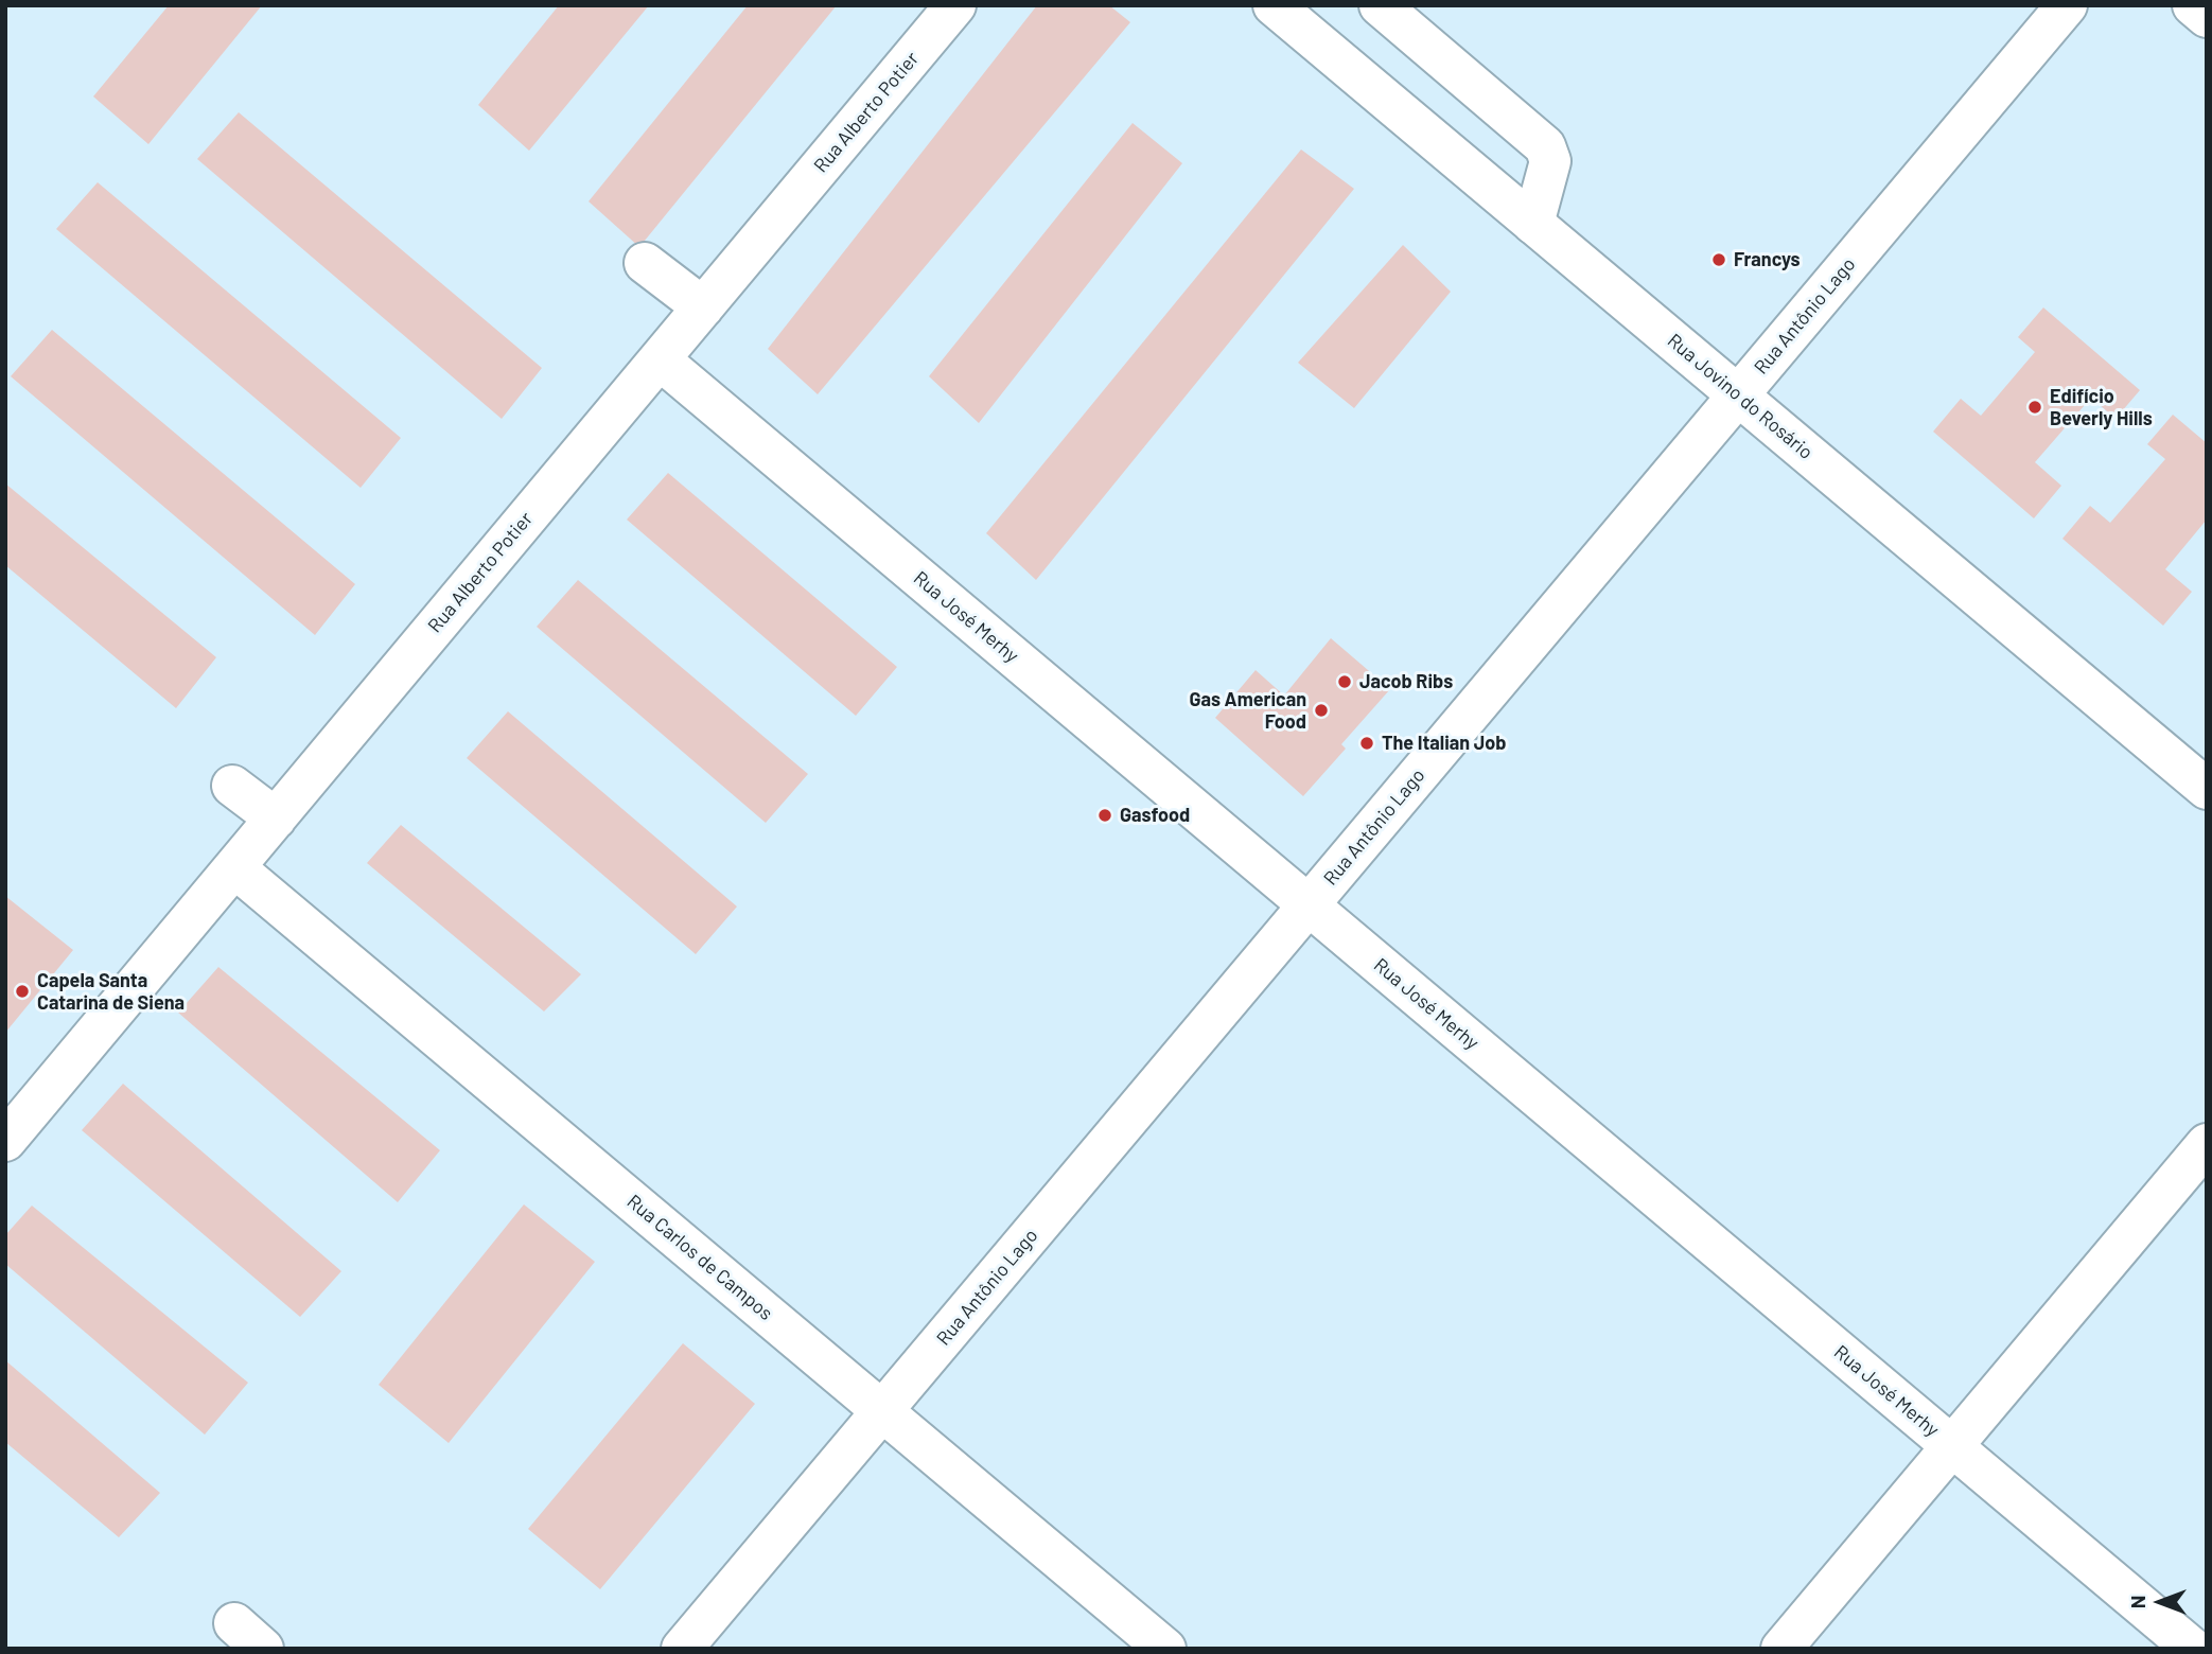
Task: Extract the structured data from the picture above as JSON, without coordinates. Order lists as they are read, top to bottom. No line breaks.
{"streets":{"street":["Rua Alberto Potier","Rua Antônio Lago","Rua Jovino do Rosário","Rua José Merhy","Rua Carlos de Campos"]},"crossings":[["Rua Alberto Potier","Rua José Merhy"],["Rua Alberto Potier","Rua Carlos de Campos"],["Rua Antônio Lago","Rua Jovino do Rosário"],["Rua Antônio Lago","Rua José Merhy"],["Rua Antônio Lago","Rua Carlos de Campos"]],"places":["Francys","Edifício Beverly Hills","Jacob Ribs","Gas American Food","The Italian Job","Gasfood","Capela Santa Catarina de Siena"],"north":"left"}
